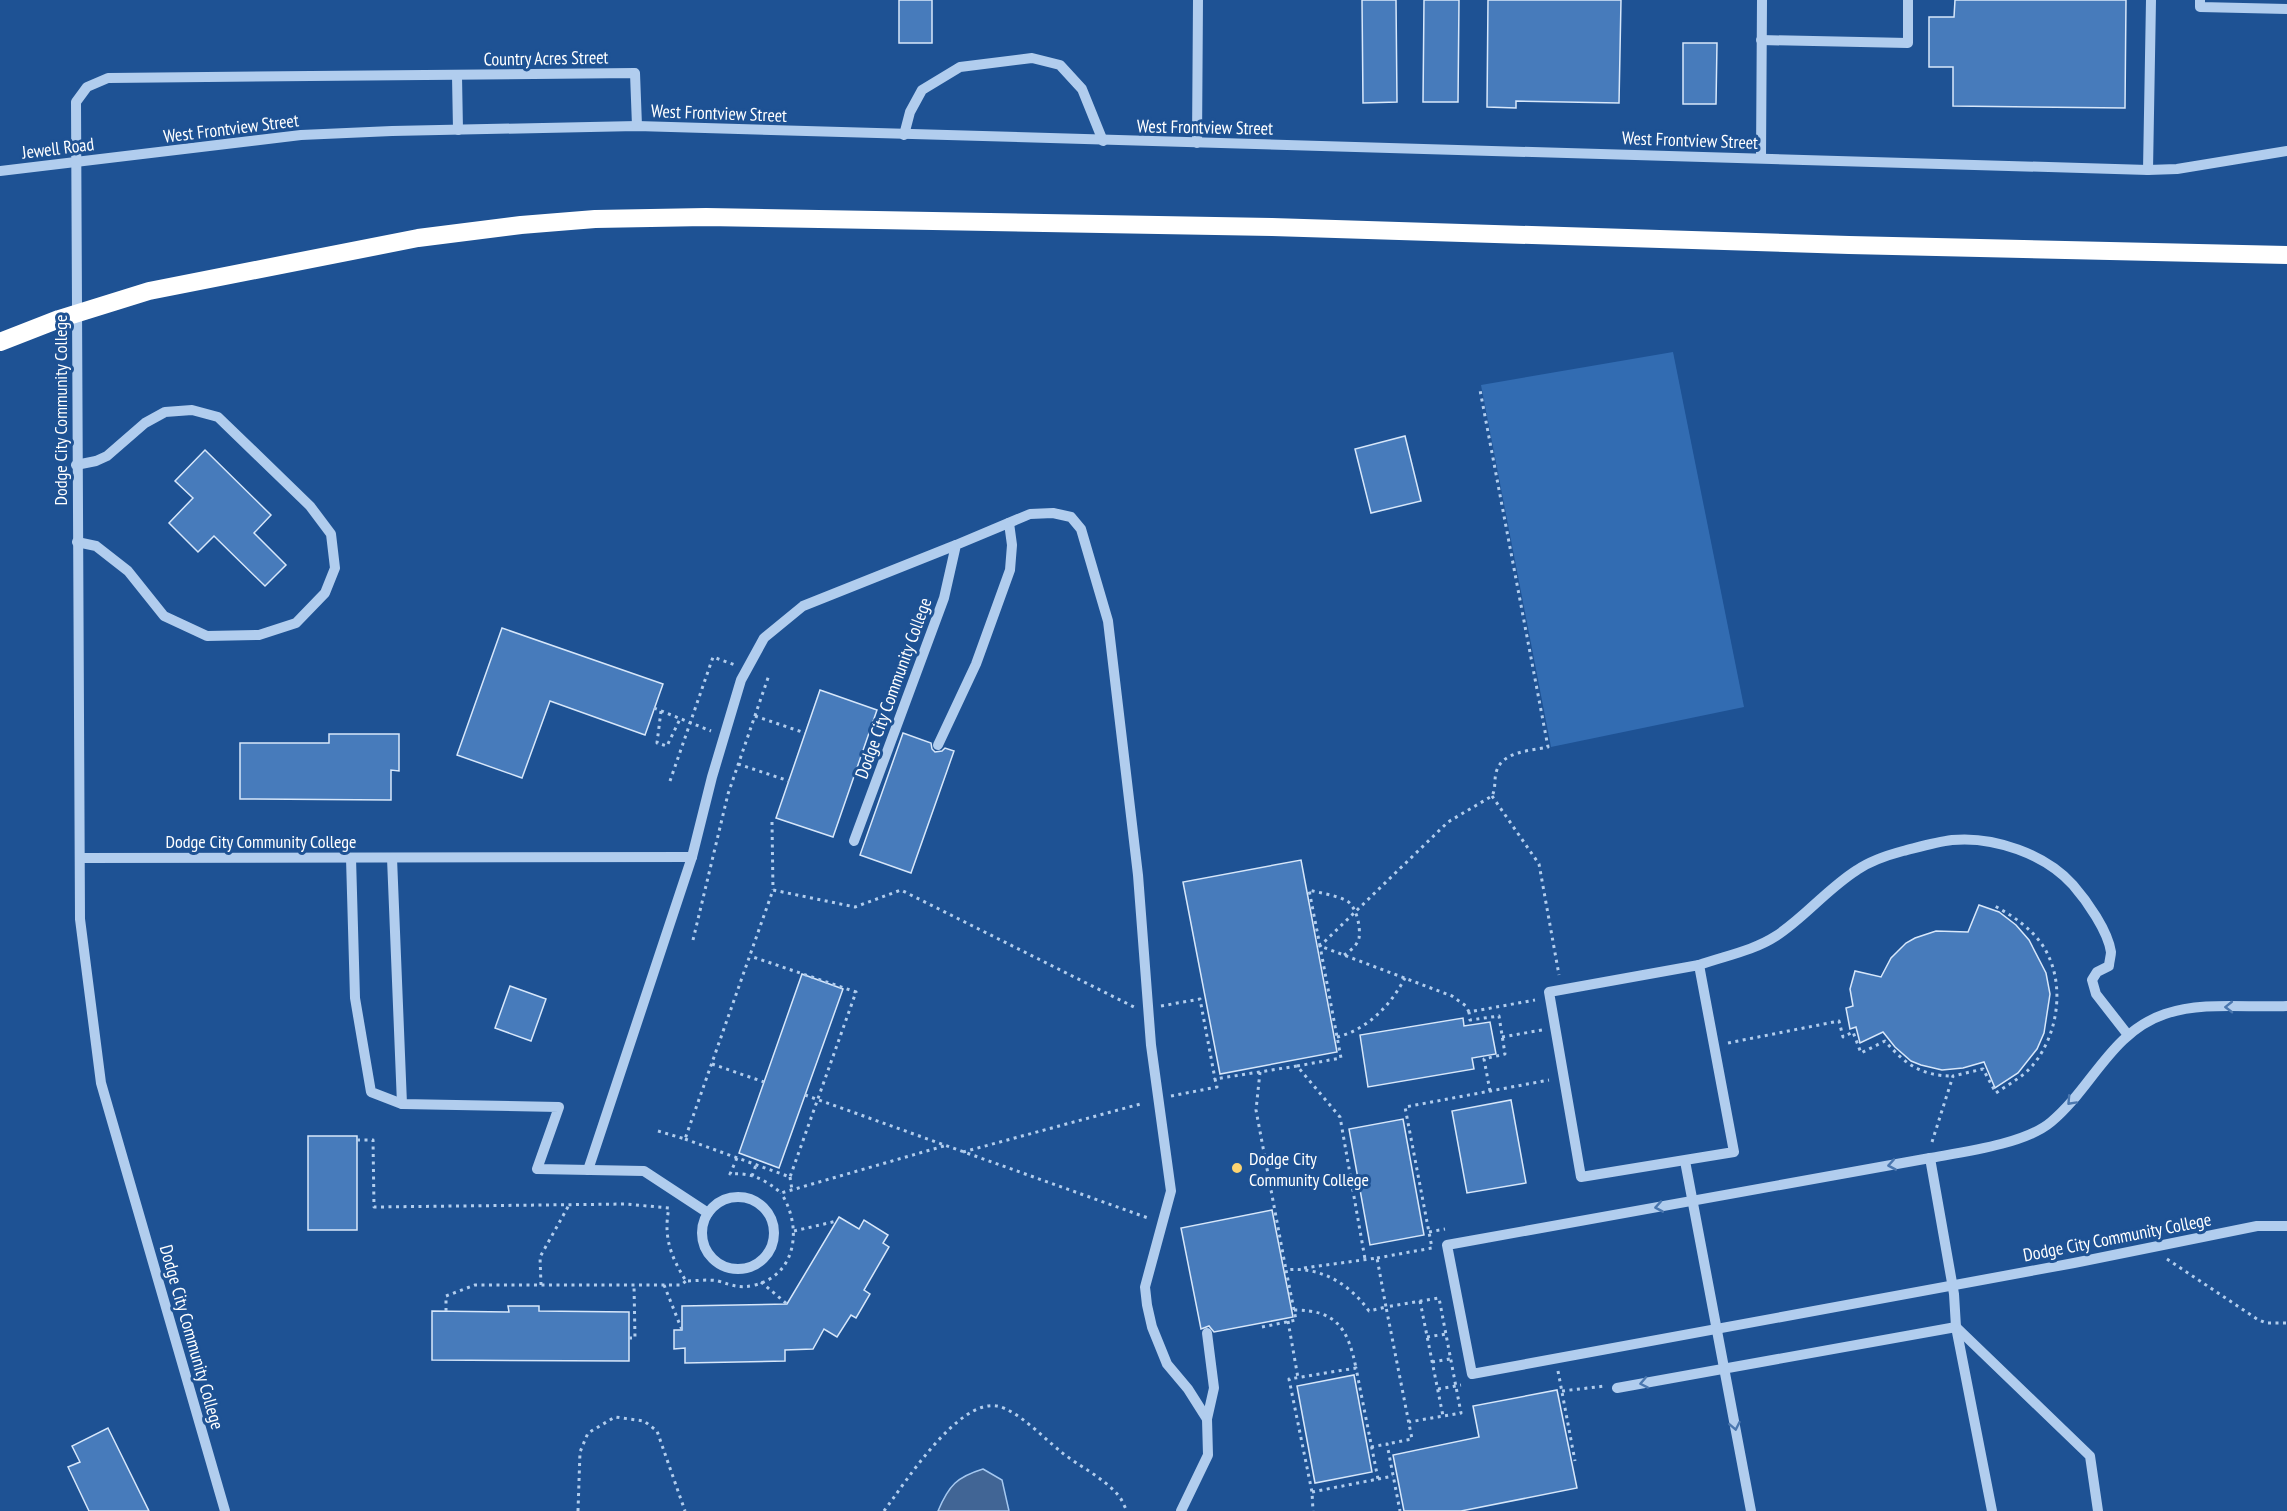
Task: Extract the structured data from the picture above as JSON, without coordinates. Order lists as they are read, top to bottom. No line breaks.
{"streets":{"street":["Country Acres Street","West Frontview Street","Jewell Road","Dodge City Community College"]},"crossings":[["Country Acres Street","West Frontview Street"],["Country Acres Street","Jewell Road"],["Country Acres Street","Dodge City Community College"],["West Frontview Street","Jewell Road"],["Jewell Road","Dodge City Community College"]],"places":["Dodge City Community College"]}
